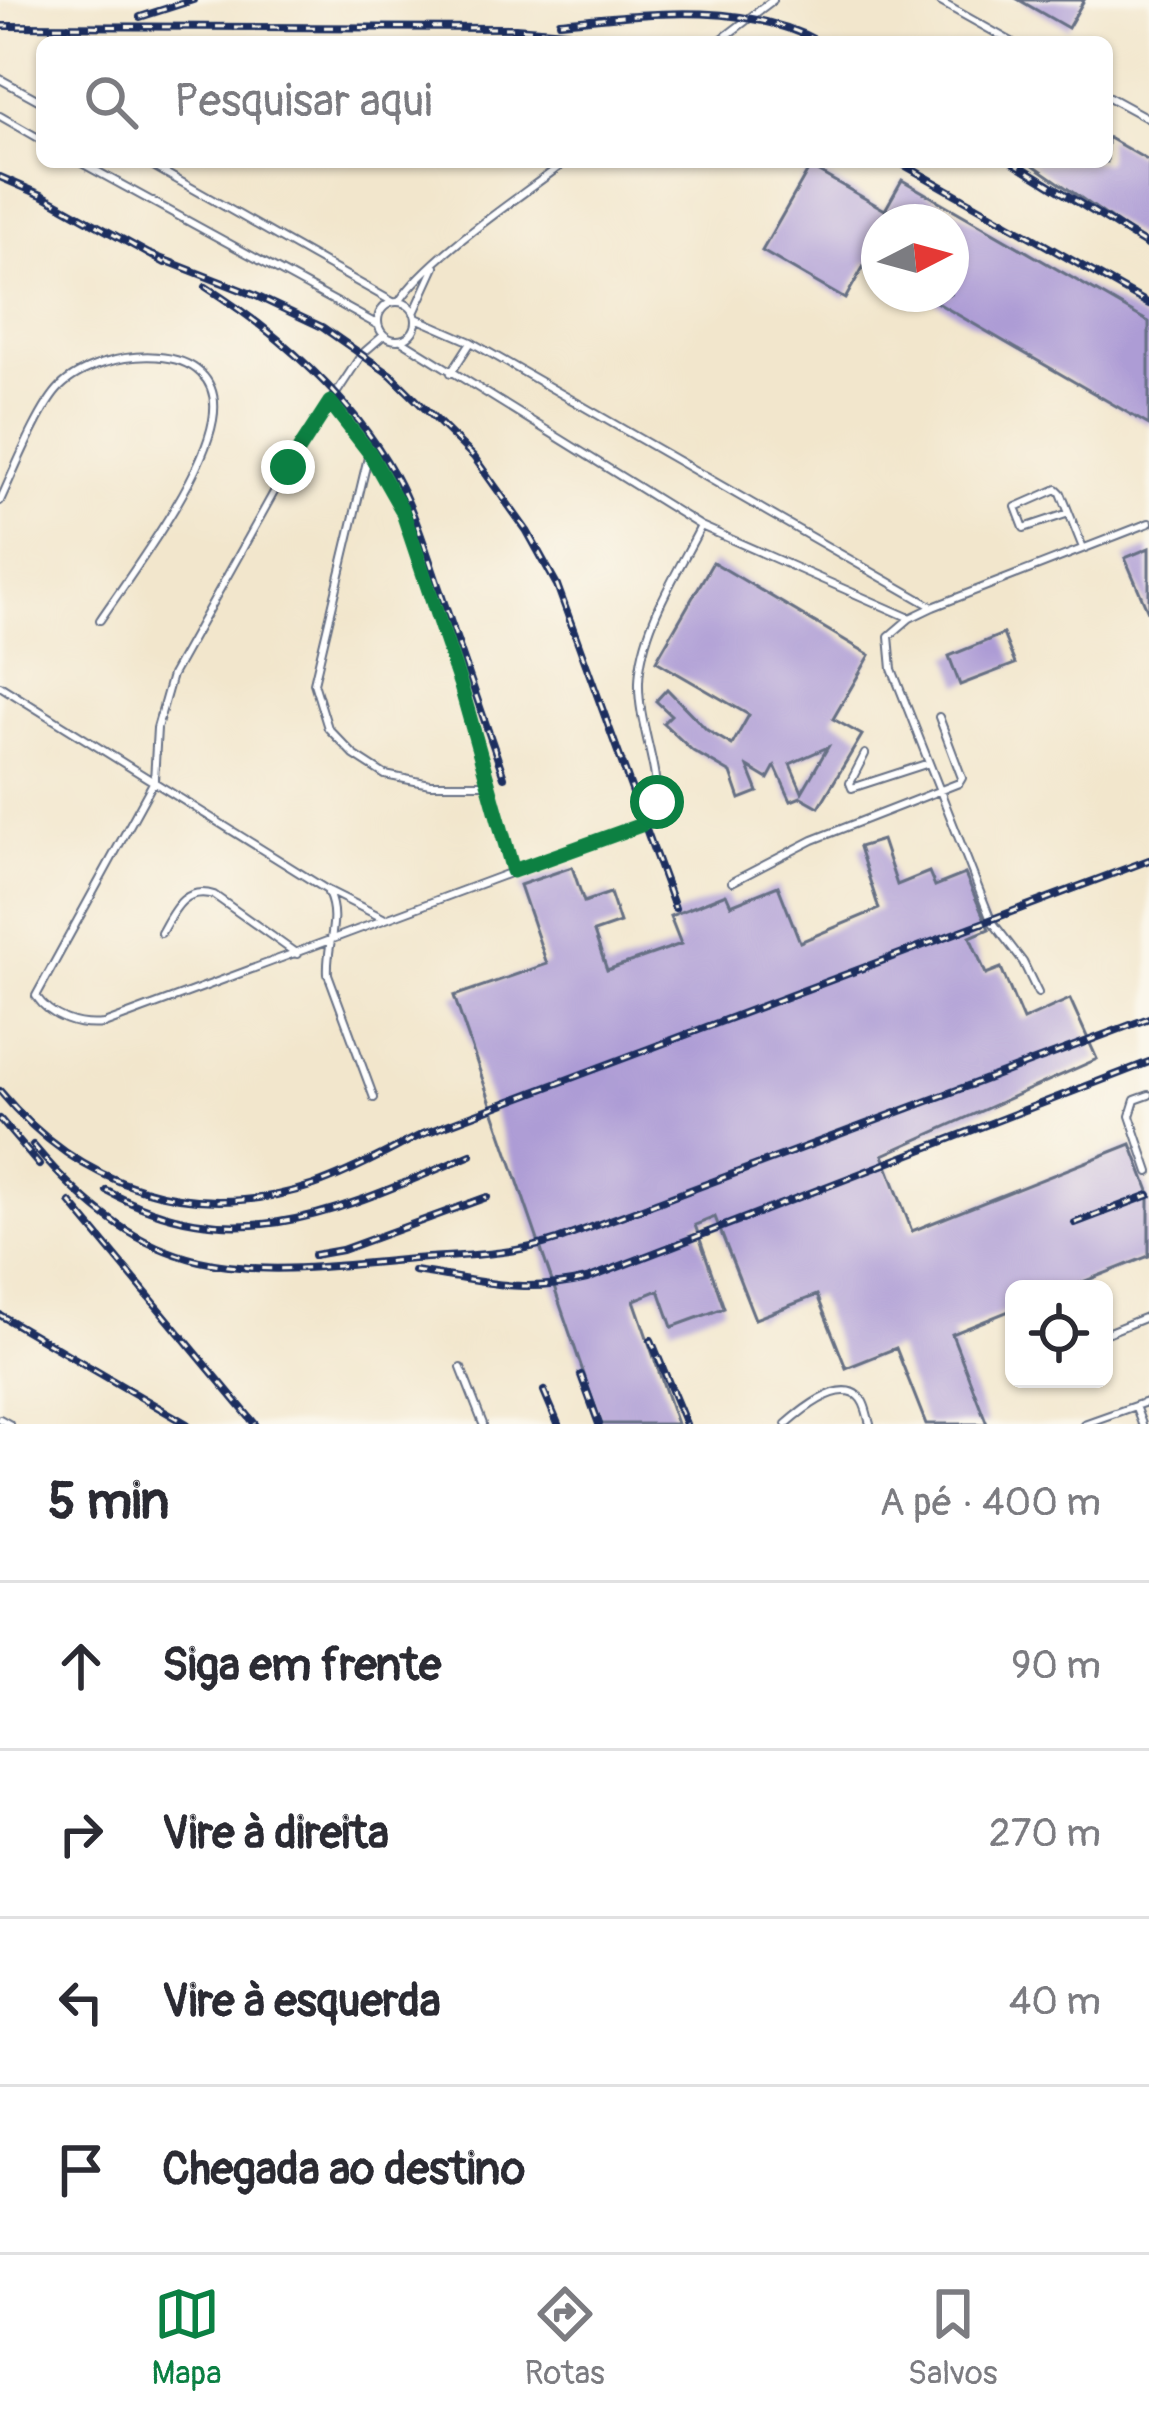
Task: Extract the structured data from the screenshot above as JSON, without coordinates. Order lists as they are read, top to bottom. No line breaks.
{"north":"right","page":{"search":"Pesquisar aqui","heading":["5 min","A pé · 400 m"],"list":[["Siga em frente","90 m"],["Vire à direita","270 m"],["Vire à esquerda","40 m"],"Chegada ao destino"],"nav":["Mapa","Rotas","Salvos"]}}
